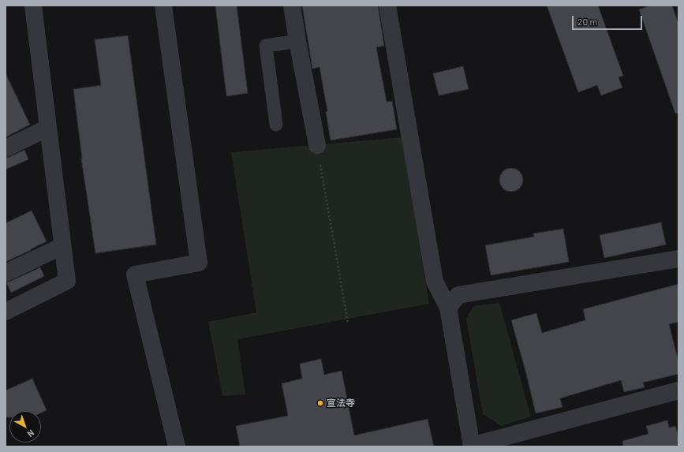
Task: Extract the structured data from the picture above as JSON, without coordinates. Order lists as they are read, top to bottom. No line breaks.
{"places":["宣法寺"],"scale_bar":"20 m","north":"bottom right"}
